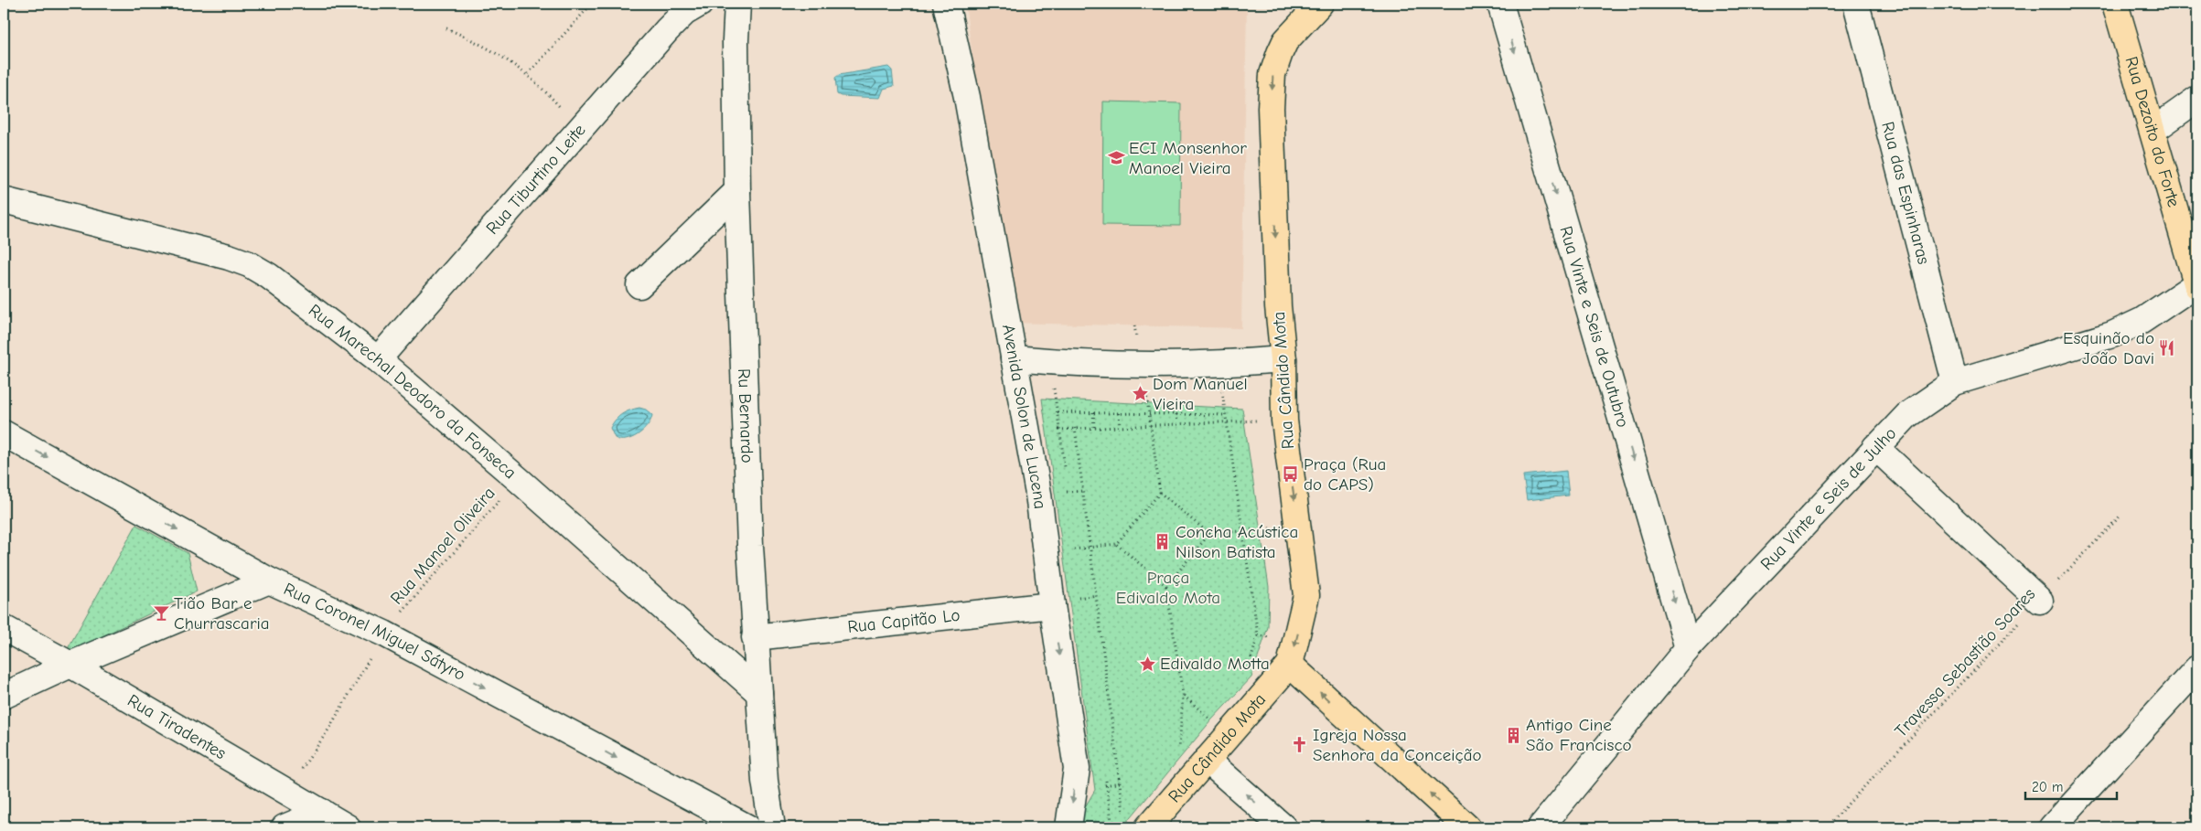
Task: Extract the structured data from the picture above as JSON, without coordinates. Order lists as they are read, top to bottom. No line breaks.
{"streets":{"main road":["Rua Dezoito do Forte","Rua Cândido Mota"],"street":["Rua Tiburtino Leite","Rua das Espinharas","Rua Vinte e Seis de Outubro","Rua Marechal Deodoro da Fonseca","Ru Bernardo","Avenida Solon de Lucena","Rua Vinte e Seis de Julho","Rua Capitão Lo","Rua Coronel Miguel Sátyro","Rua Tiradentes"],"path":["Rua Manoel Oliveira","Travessa Sebastião Soares"]},"crossings":[["Rua Dezoito do Forte","Rua Vinte e Seis de Julho"],["Rua Tiburtino Leite","Rua Marechal Deodoro da Fonseca"],["Rua das Espinharas","Rua Vinte e Seis de Julho"],["Rua Vinte e Seis de Outubro","Rua Vinte e Seis de Julho"],["Rua Marechal Deodoro da Fonseca","Ru Bernardo"],["Rua Marechal Deodoro da Fonseca","Rua Manoel Oliveira"],["Ru Bernardo","Rua Capitão Lo"],["Avenida Solon de Lucena","Rua Capitão Lo"],["Rua Manoel Oliveira","Rua Coronel Miguel Sátyro"],["Rua Manoel Oliveira","Rua Tiradentes"]],"one_way":["Rua Vinte e Seis de Outubro","Rua Cândido Mota","Rua Coronel Miguel Sátyro"],"parks":["Praça Edivaldo Mota"],"places":{"school or university":["ECI Monsenhor Manoel Vieira"],"restaurant":["Esquinão do João Davi"],"place":["Dom Manuel Vieira","Edivaldo Motta"],"bus stop":["Praça (Rua do CAPS)"],"building":["Concha Acústica Nilson Batista","Antigo Cine São Francisco"],"bar":["Tião Bar e Churrascaria"],"church":["Igreja Nossa Senhora da Conceição"]},"scale_bar":"20 m"}
